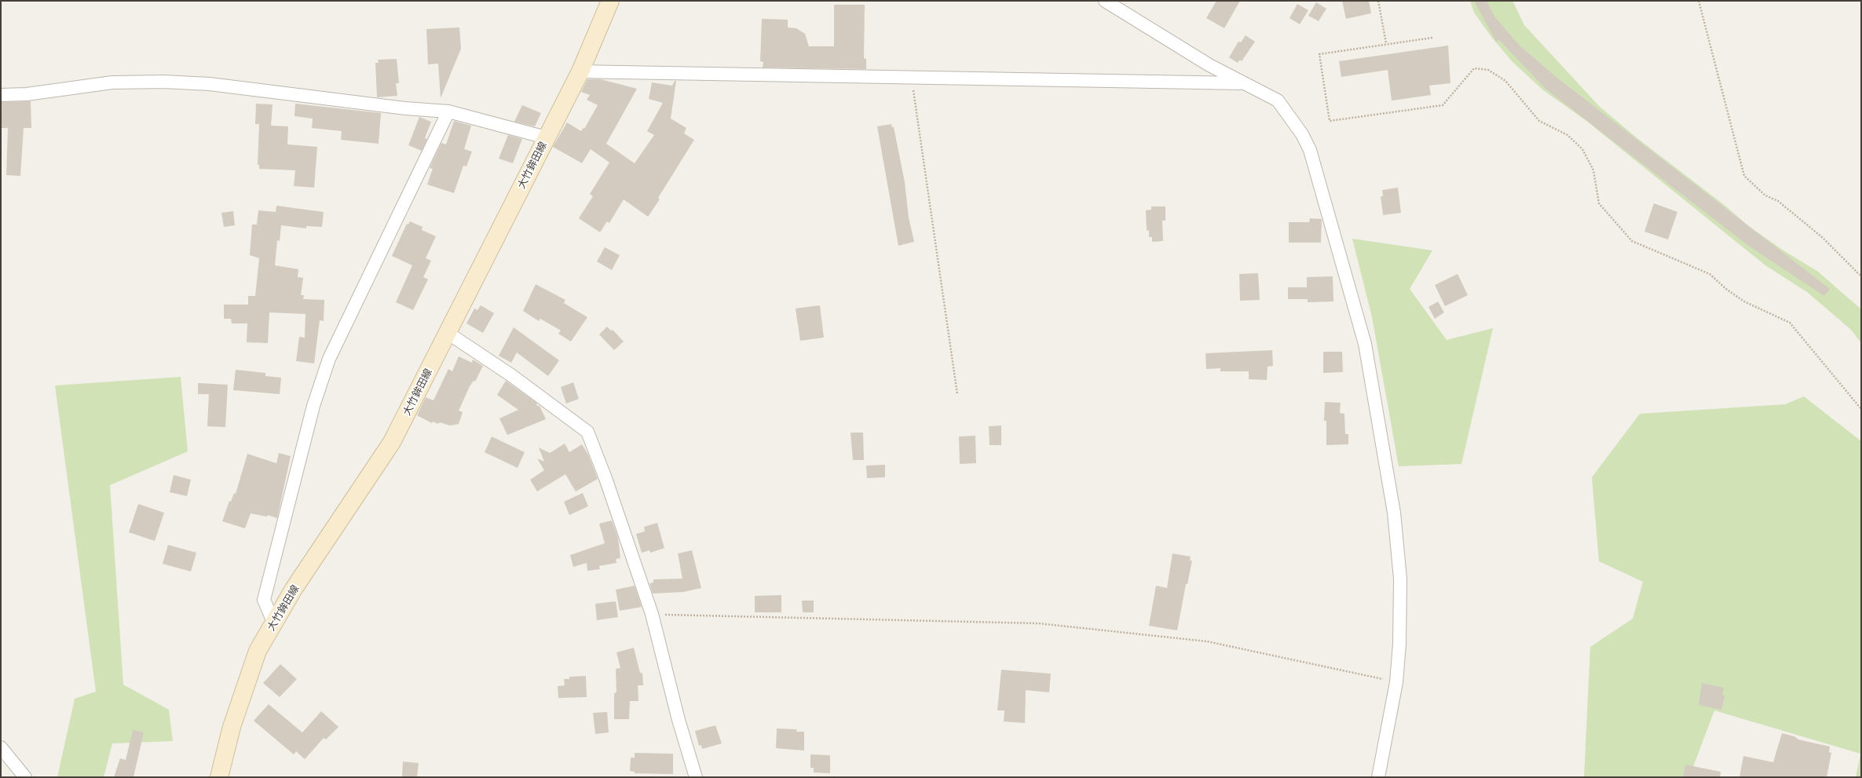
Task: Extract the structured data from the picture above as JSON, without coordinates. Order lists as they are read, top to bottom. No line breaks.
{"streets":{"main road":["大竹鉾田線"]}}
